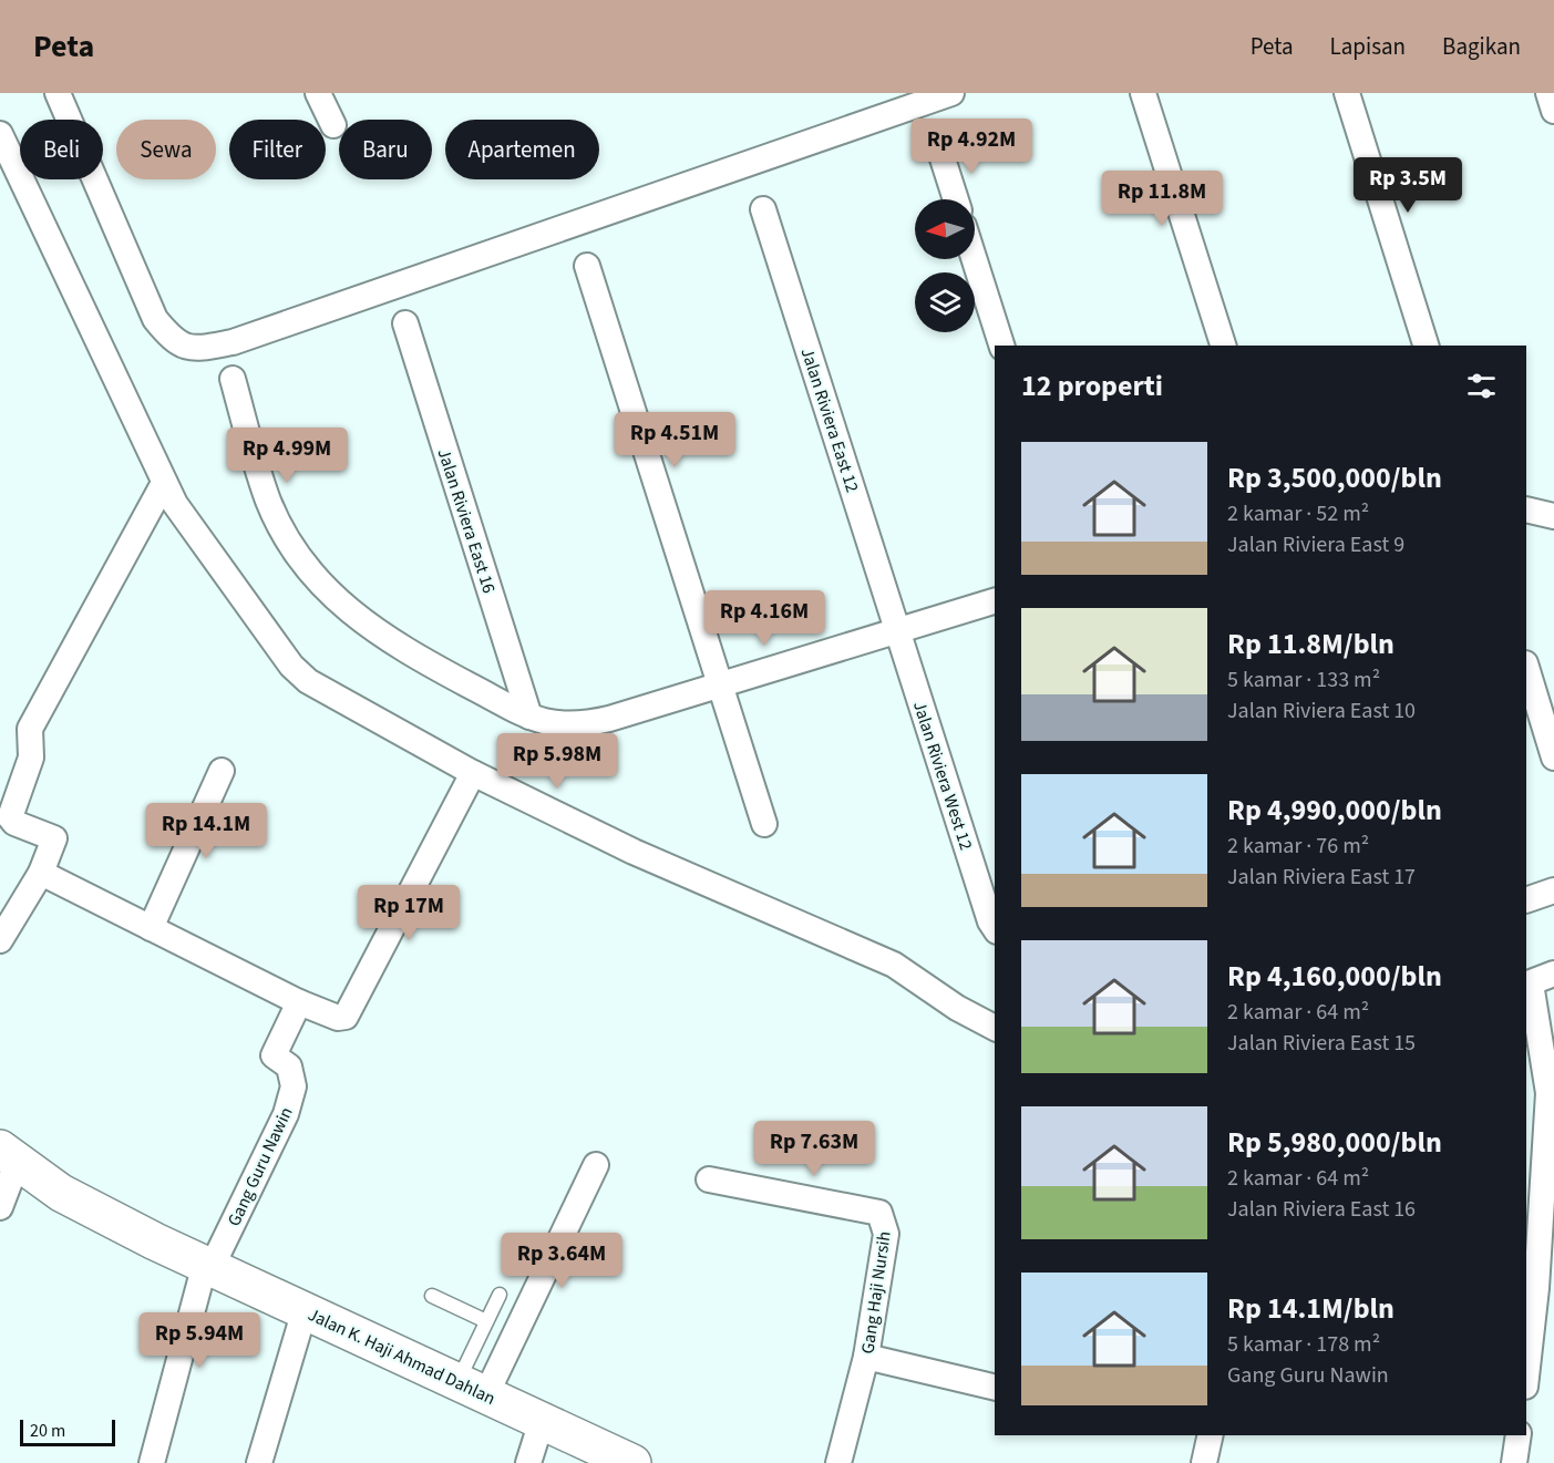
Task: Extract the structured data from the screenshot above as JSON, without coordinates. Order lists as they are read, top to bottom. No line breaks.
{"streets":{"main road":["Jalan K. Haji Ahmad Dahlan"],"street":["Jalan Riviera East 12","Jalan Riviera East 16","Jalan Riviera West 12","Gang Guru Nawin","Gang Haji Nursih"]},"crossings":[["Jalan Riviera East 12","Jalan Riviera West 12"],["Gang Guru Nawin","Jalan K. Haji Ahmad Dahlan"]],"scale_bar":"20 m","north":"left","page":{"header":"Peta","nav":["Peta","Lapisan","Bagikan"],"price":["Rp 4.92M","Rp 3.5M","Rp 11.8M","Rp 4.51M","Rp 4.99M","Rp 4.16M","Rp 5.98M","Rp 14.1M","Rp 17M","Rp 7.63M","Rp 3.64M","Rp 5.94M"],"chip":["Beli","Sewa","Filter","Baru","Apartemen"],"heading":"12 properti","list":[{"name":"Rp 3,500,000/bln","note":"2 kamar · 52 m² · Jalan Riviera East 9"},{"name":"Rp 11.8M/bln","note":"5 kamar · 133 m² · Jalan Riviera East 10"},{"name":"Rp 4,990,000/bln","note":"2 kamar · 76 m² · Jalan Riviera East 17"},{"name":"Rp 4,160,000/bln","note":"2 kamar · 64 m² · Jalan Riviera East 15"},{"name":"Rp 5,980,000/bln","note":"2 kamar · 64 m² · Jalan Riviera East 16"},{"name":"Rp 14.1M/bln","note":"5 kamar · 178 m² · Gang Guru Nawin"}],"scale":"20 m"}}
